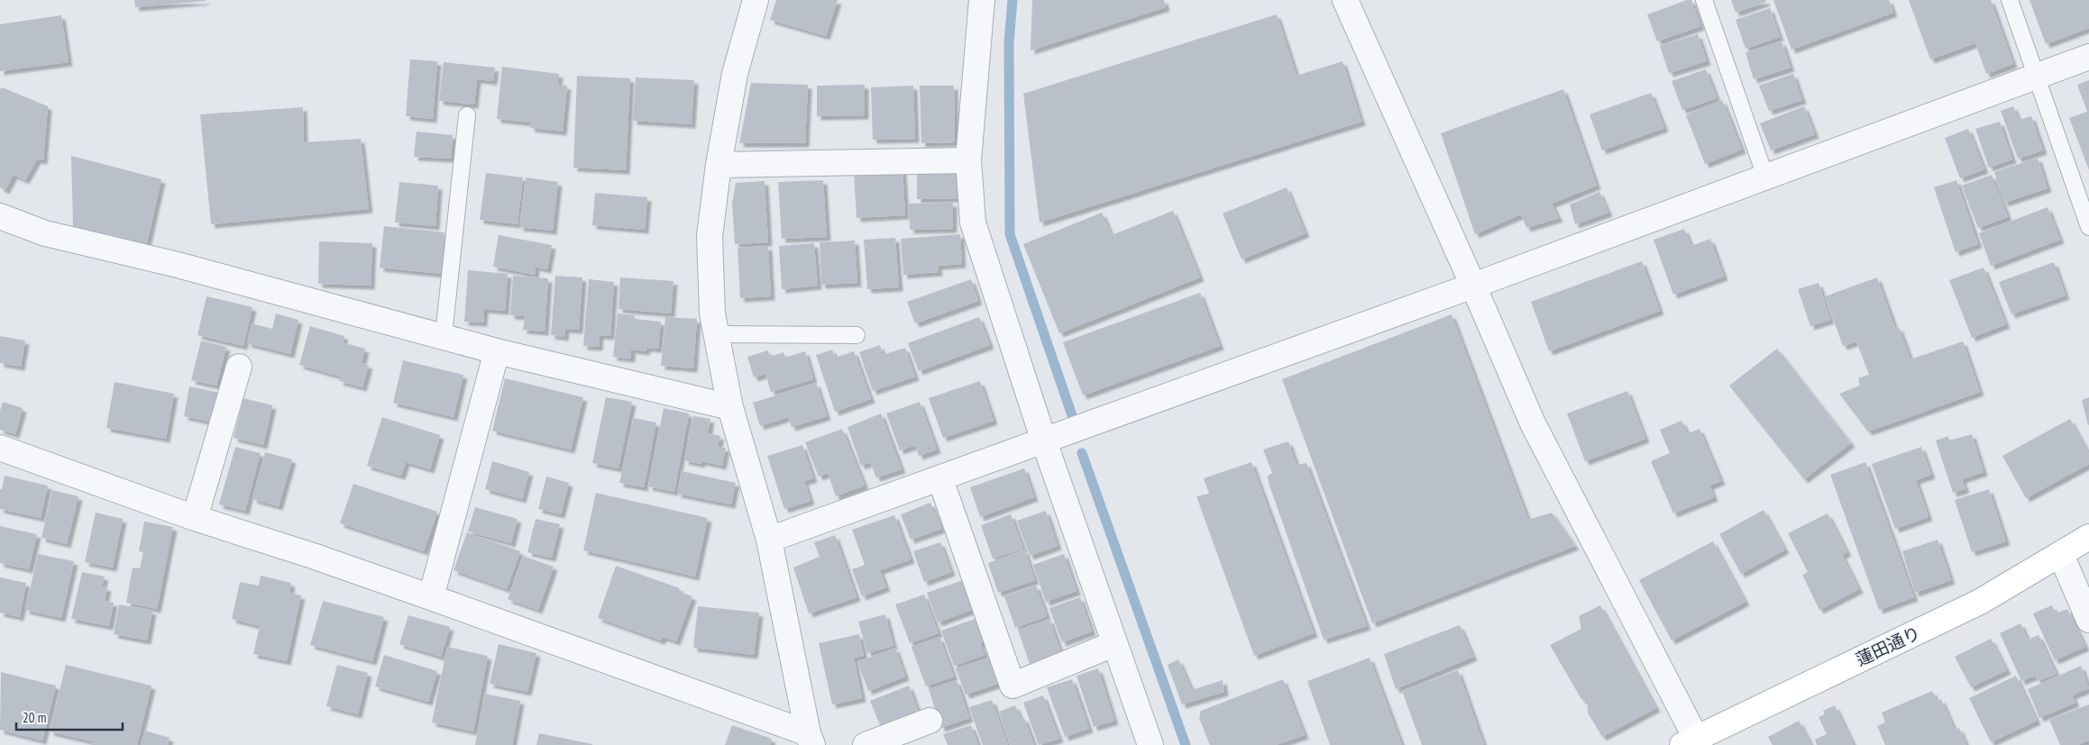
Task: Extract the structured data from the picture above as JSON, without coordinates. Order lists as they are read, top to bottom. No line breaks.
{"streets":{"main road":["蓮田通り"]},"scale_bar":"20 m"}
